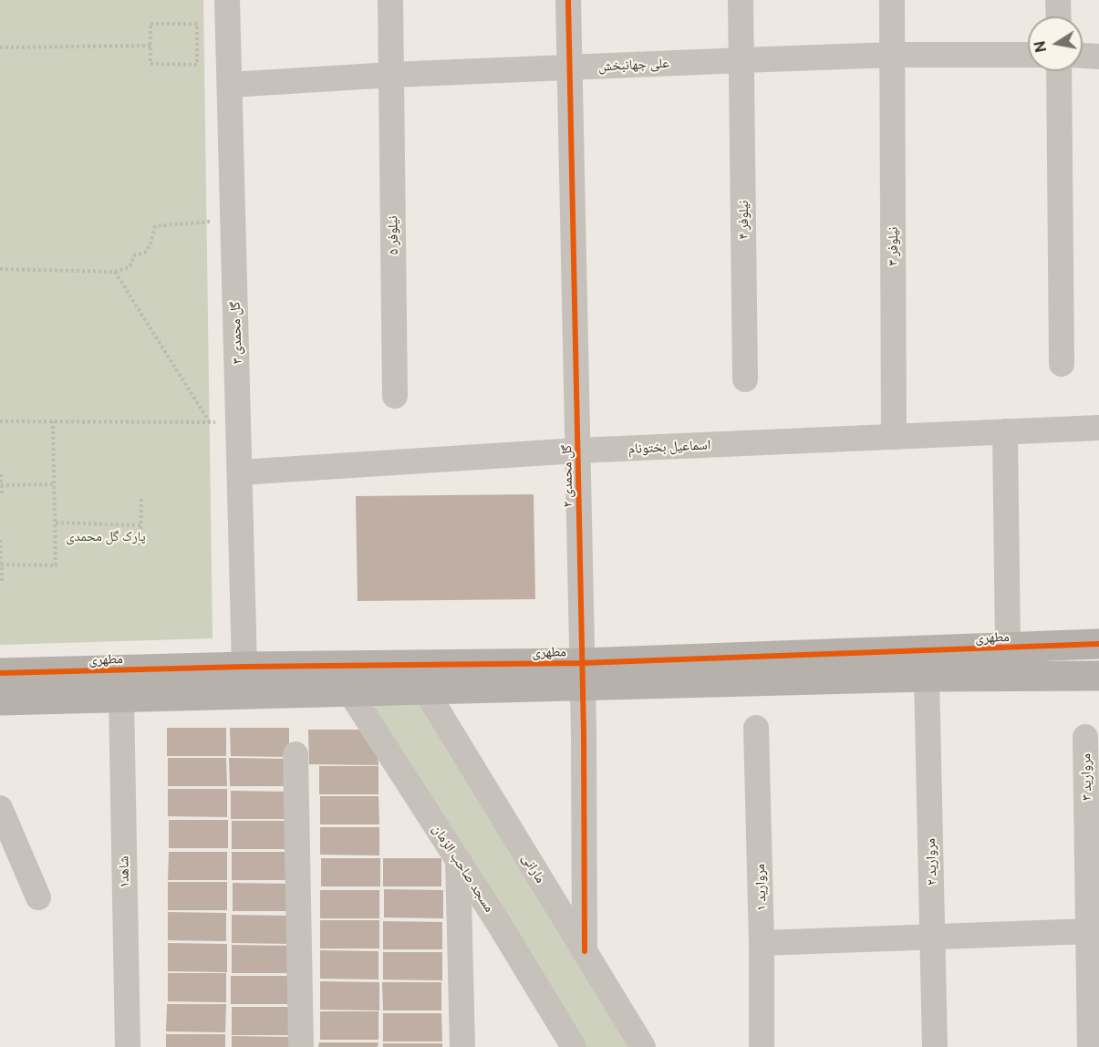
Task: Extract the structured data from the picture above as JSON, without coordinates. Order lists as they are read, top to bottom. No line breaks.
{"streets":{"street":["علی جهانبخش","نیلوفر ۴","نیلوفر ۵","نیلوفر ۳","گل محمدی ۳","اسماعیل بختونام","گل محمدی ۲","مطهری","مروارید ۳","مروارید ۲","مسجد صاحب الزمان","مارانی","شاهد۱","مروارید ۱"]},"crossings":[["علی جهانبخش","نیلوفر ۴"],["علی جهانبخش","نیلوفر ۵"],["علی جهانبخش","نیلوفر ۳"],["علی جهانبخش","گل محمدی ۳"],["علی جهانبخش","گل محمدی ۲"],["نیلوفر ۳","اسماعیل بختونام"],["گل محمدی ۳","اسماعیل بختونام"],["گل محمدی ۳","مطهری"],["اسماعیل بختونام","گل محمدی ۲"],["گل محمدی ۲","مطهری"],["گل محمدی ۲","مارانی"],["مطهری","مروارید ۲"],["مطهری","مسجد صاحب الزمان"],["مطهری","مارانی"],["مطهری","شاهد۱"]],"parks":["پارک گل محمدی"],"north":"left"}
